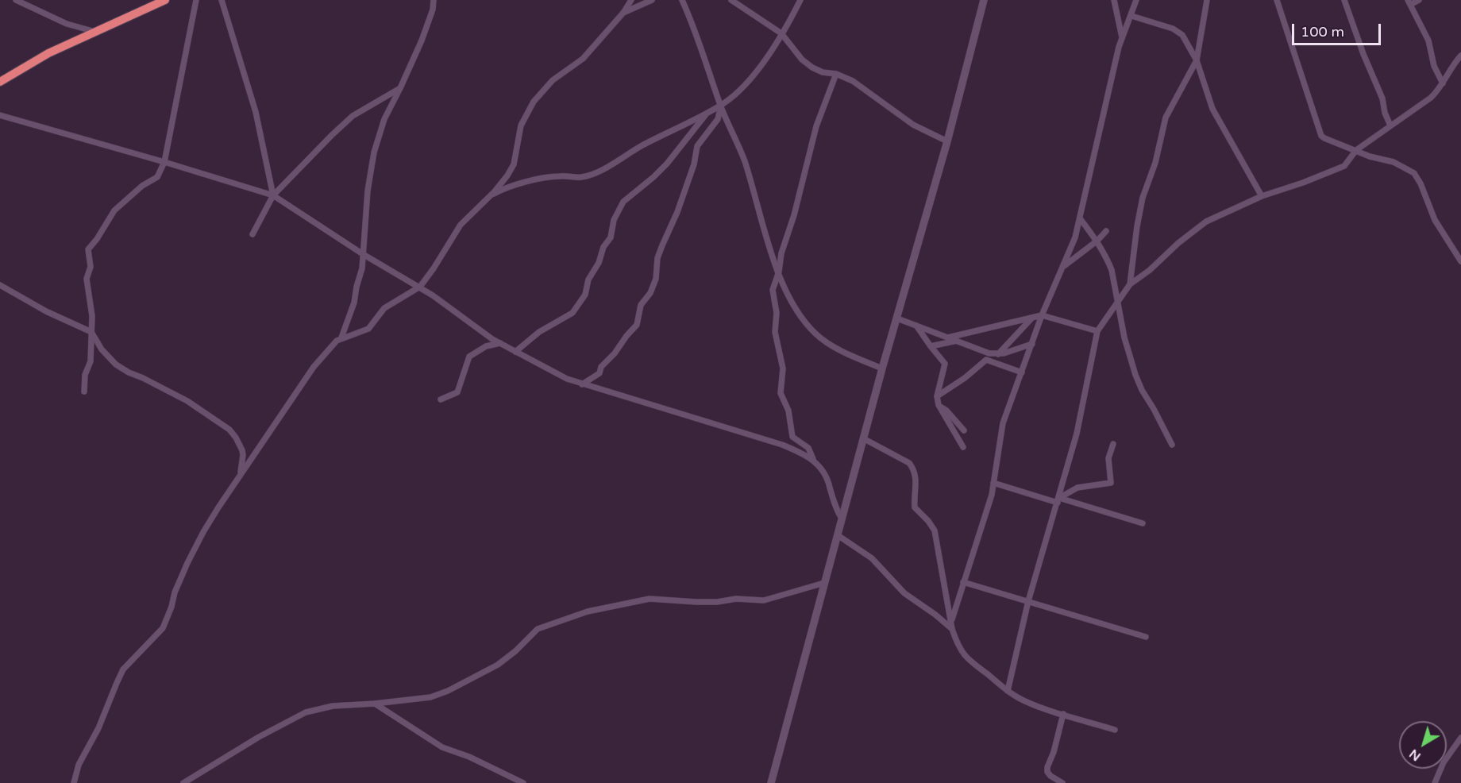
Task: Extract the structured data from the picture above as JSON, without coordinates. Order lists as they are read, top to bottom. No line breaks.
{"scale_bar":"100 m","north":"bottom left"}
